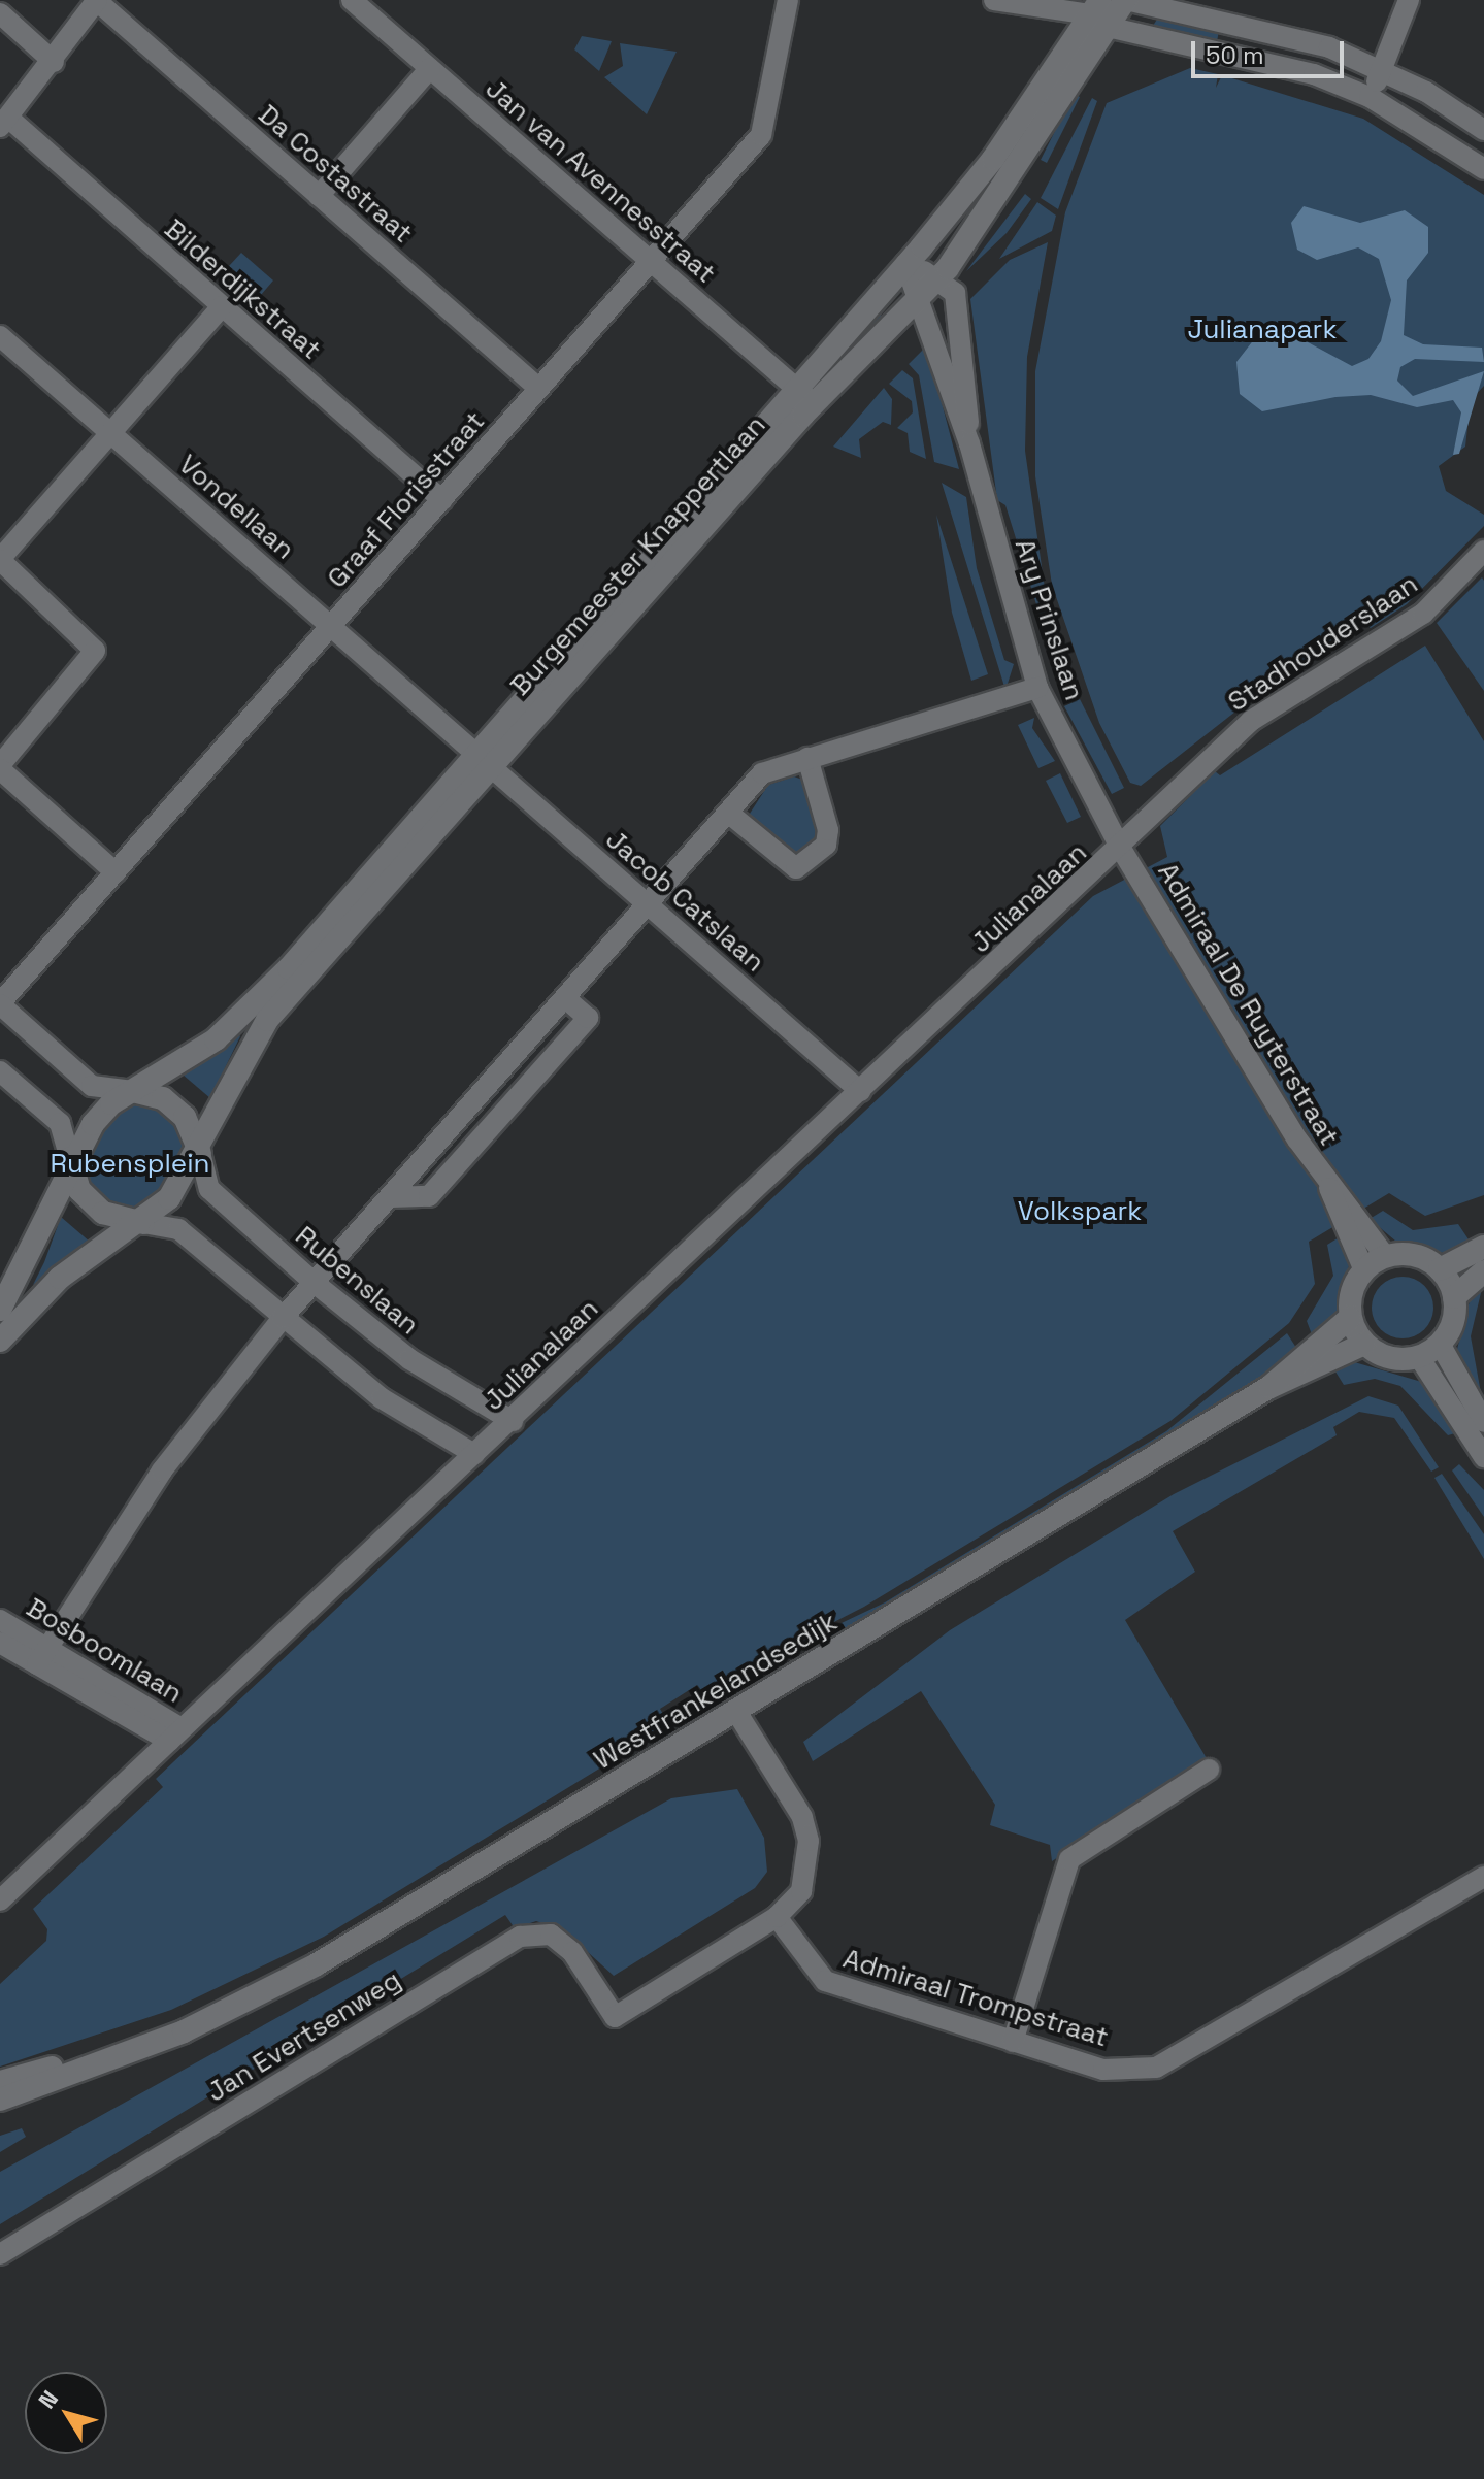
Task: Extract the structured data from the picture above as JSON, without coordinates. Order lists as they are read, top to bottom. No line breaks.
{"streets":{"main road":["Burgemeester Knappertlaan","Westfrankelandsedijk"],"street":["Da Costastraat","Jan van Avennesstraat","Bilderdijkstraat","Graaf Florisstraat","Vondellaan","Ary Prinslaan","Stadhouderslaan","Julianalaan","Jacob Catslaan","Admiraal De Ruyterstraat","Rubenslaan","Bosboomlaan","Admiraal Trompstraat","Jan Evertsenweg"]},"crossings":[["Da Costastraat","Graaf Florisstraat"],["Jan van Avennesstraat","Graaf Florisstraat"],["Jan van Avennesstraat","Burgemeester Knappertlaan"],["Bilderdijkstraat","Graaf Florisstraat"],["Graaf Florisstraat","Vondellaan"],["Vondellaan","Burgemeester Knappertlaan"],["Vondellaan","Jacob Catslaan"],["Burgemeester Knappertlaan","Ary Prinslaan"],["Burgemeester Knappertlaan","Jacob Catslaan"],["Burgemeester Knappertlaan","Rubenslaan"],["Ary Prinslaan","Stadhouderslaan"],["Ary Prinslaan","Julianalaan"],["Ary Prinslaan","Admiraal De Ruyterstraat"],["Stadhouderslaan","Julianalaan"],["Stadhouderslaan","Admiraal De Ruyterstraat"],["Julianalaan","Jacob Catslaan"],["Julianalaan","Admiraal De Ruyterstraat"],["Julianalaan","Rubenslaan"],["Julianalaan","Bosboomlaan"],["Admiraal De Ruyterstraat","Westfrankelandsedijk"],["Admiraal Trompstraat","Jan Evertsenweg"]],"parks":["Julianapark","Rubensplein","Volkspark"],"scale_bar":"50 m","north":"top left"}
